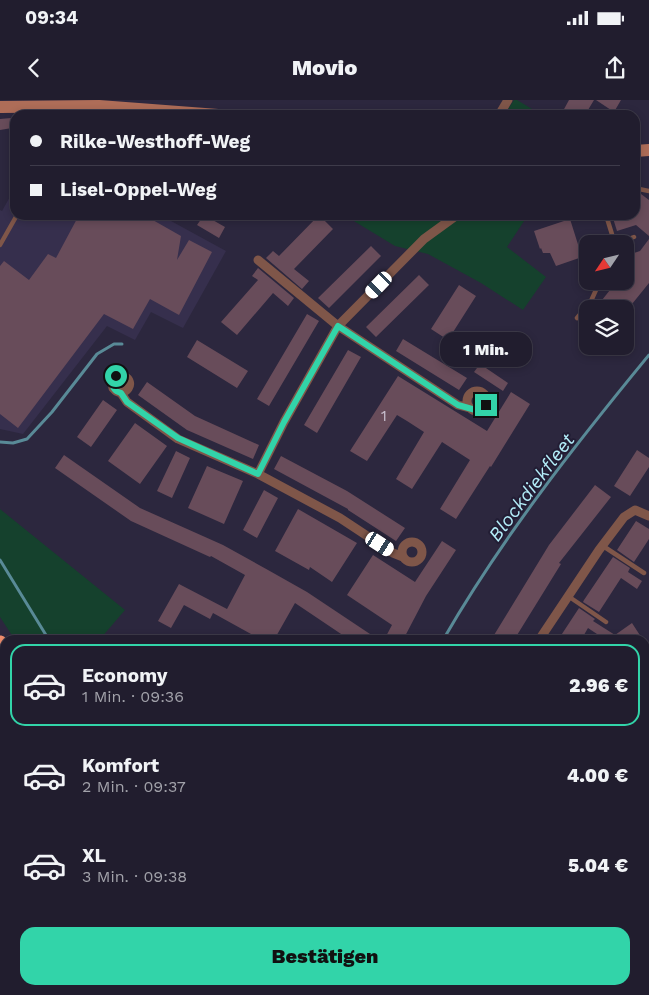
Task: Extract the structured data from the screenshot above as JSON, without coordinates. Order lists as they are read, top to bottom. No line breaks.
{"water":["Blockdiekfleet"],"house_numbers":["1"],"north":"bottom left","page":{"status":"09:34","header":"Movio","banner":["Rilke-Westhoff-Weg","Lisel-Oppel-Weg"],"bubble":"1 Min.","list":[{"name":"Economy","note":"1 Min. · 09:36","value":"2.96 €"},{"name":"Komfort","note":"2 Min. · 09:37","value":"4.00 €"},{"name":"XL","note":"3 Min. · 09:38","value":"5.04 €"}],"buttons":"Bestätigen"}}
